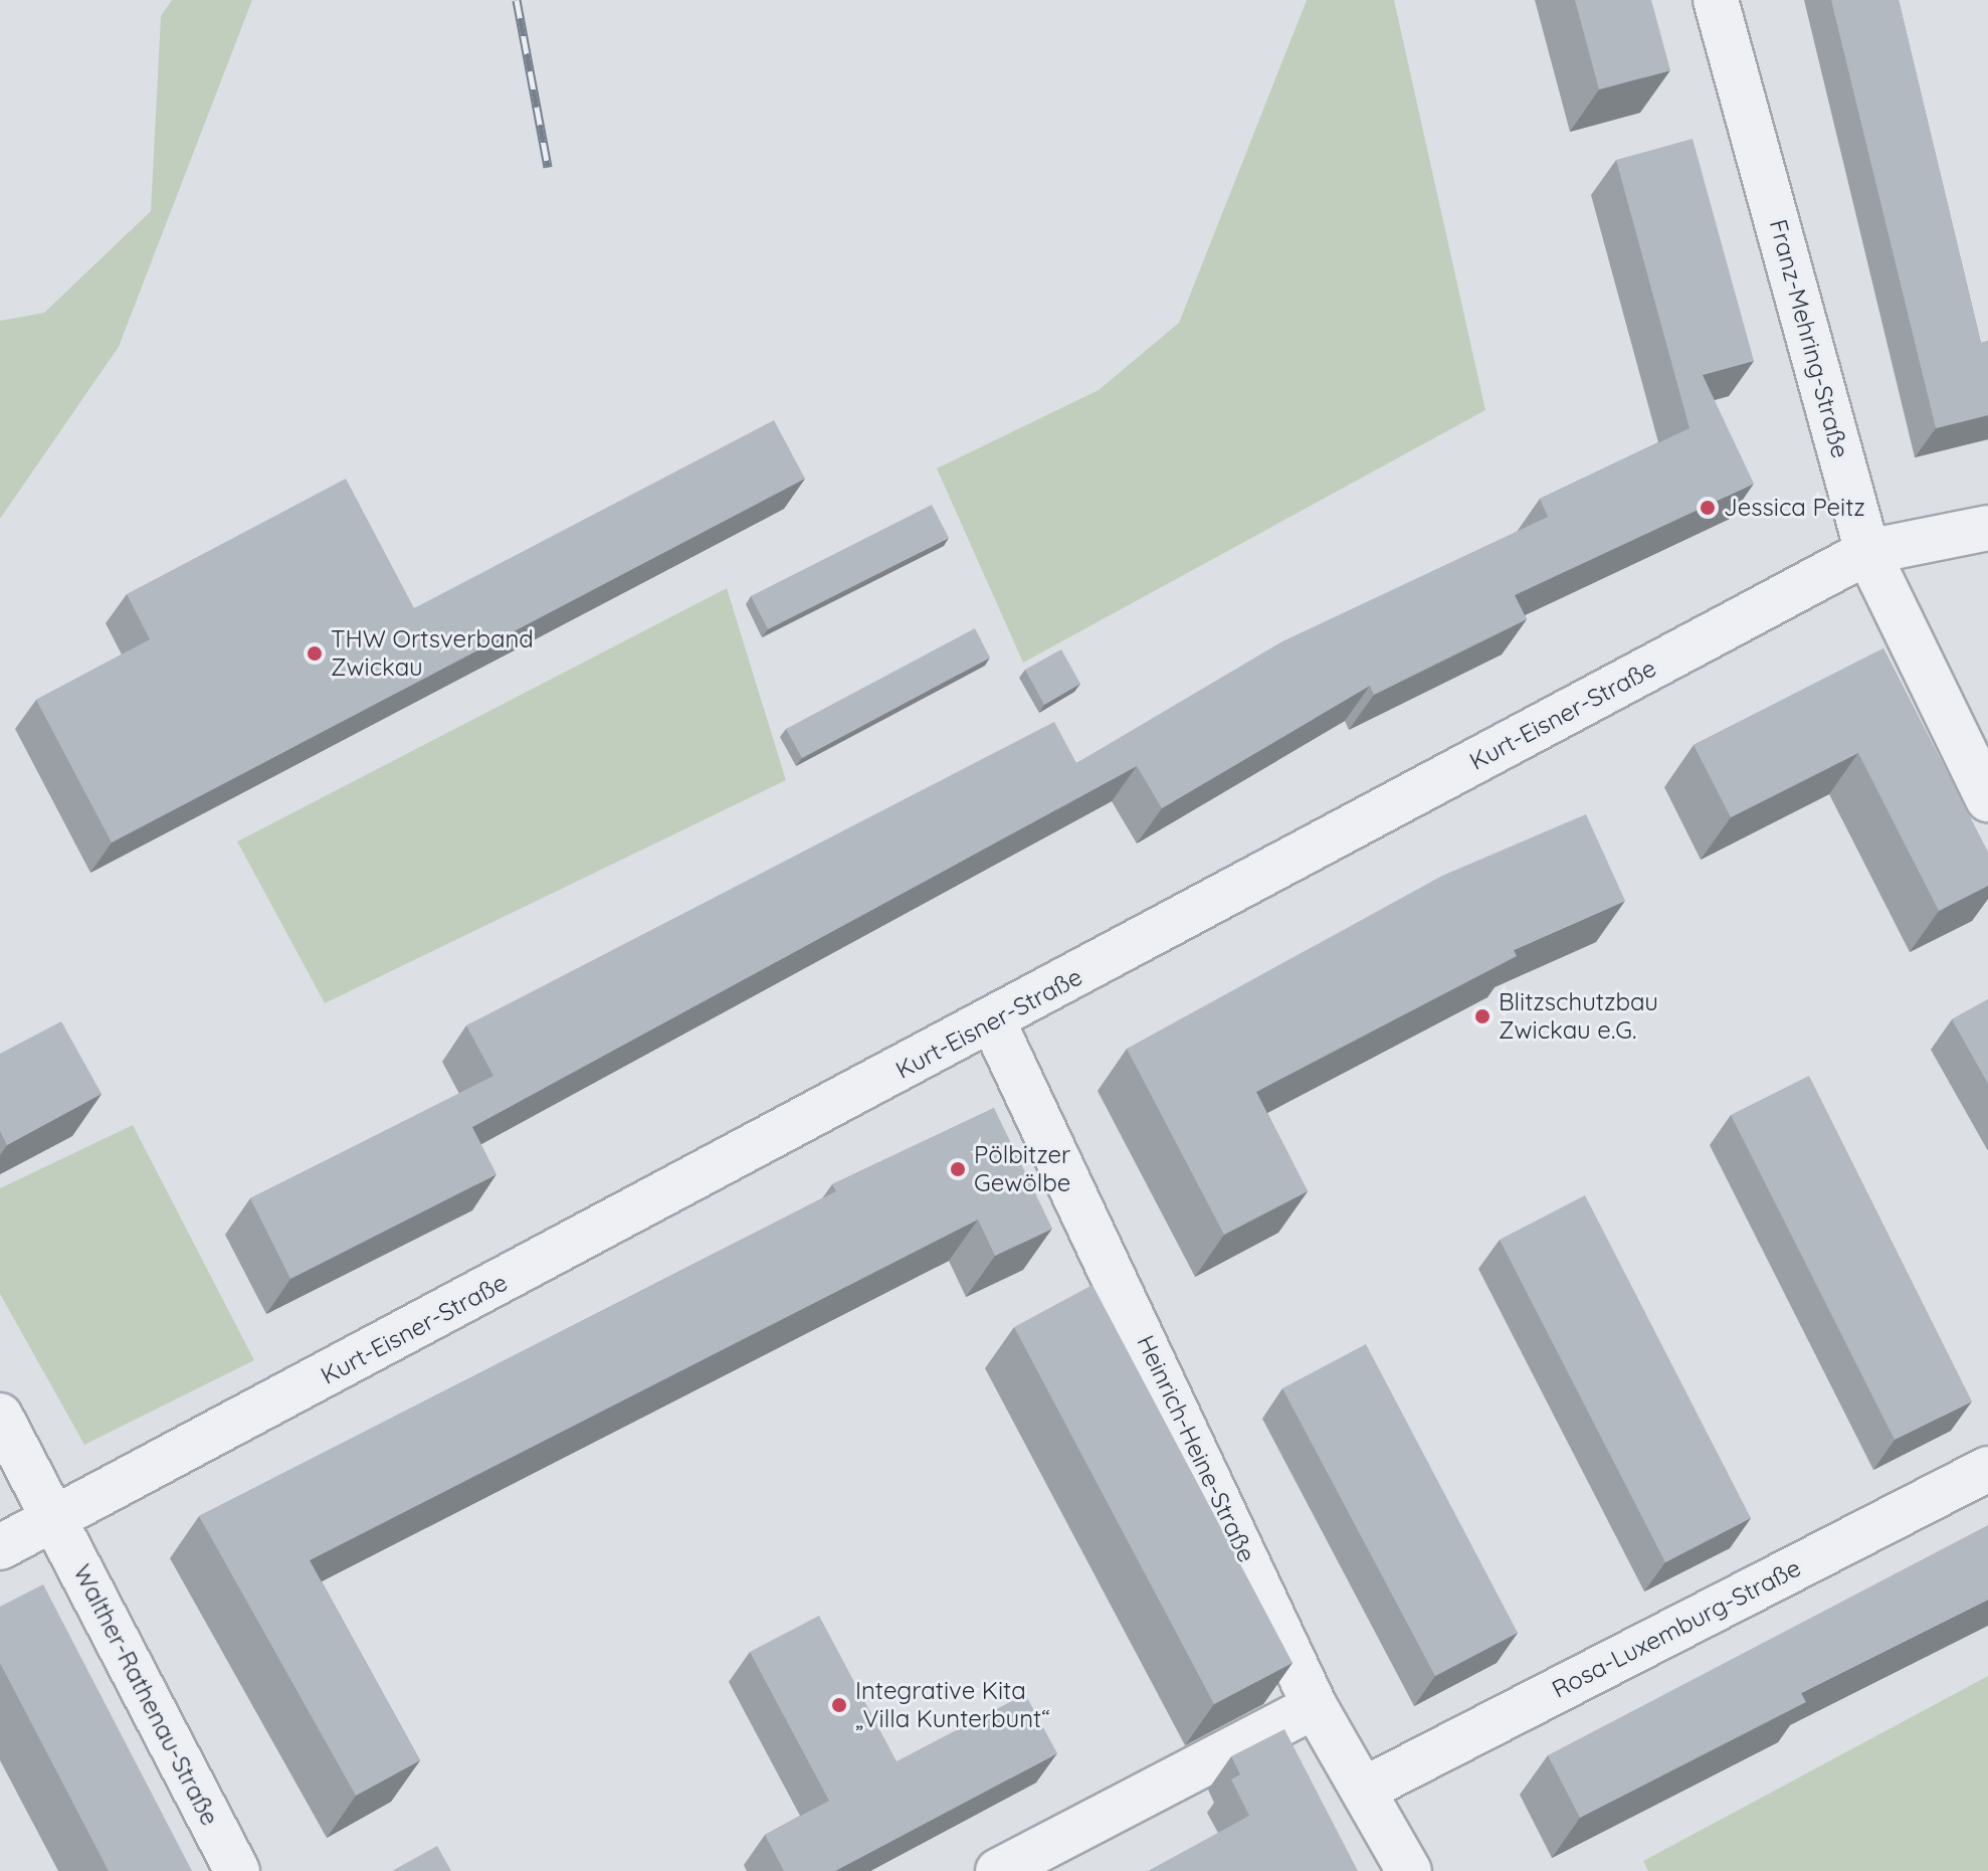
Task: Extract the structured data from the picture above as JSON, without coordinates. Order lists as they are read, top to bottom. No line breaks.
{"streets":{"street":["Franz-Mehring-Straße","Kurt-Eisner-Straße","Heinrich-Heine-Straße","Rosa-Luxemburg-Straße","Walther-Rathenau-Straße"]},"crossings":[["Franz-Mehring-Straße","Kurt-Eisner-Straße"],["Kurt-Eisner-Straße","Heinrich-Heine-Straße"],["Kurt-Eisner-Straße","Walther-Rathenau-Straße"],["Heinrich-Heine-Straße","Rosa-Luxemburg-Straße"]],"places":["Jessica Peitz","THW Ortsverband Zwickau","Blitzschutzbau Zwickau e.G.","Pölbitzer Gewölbe","Integrative Kita „Villa Kunterbunt“"]}
